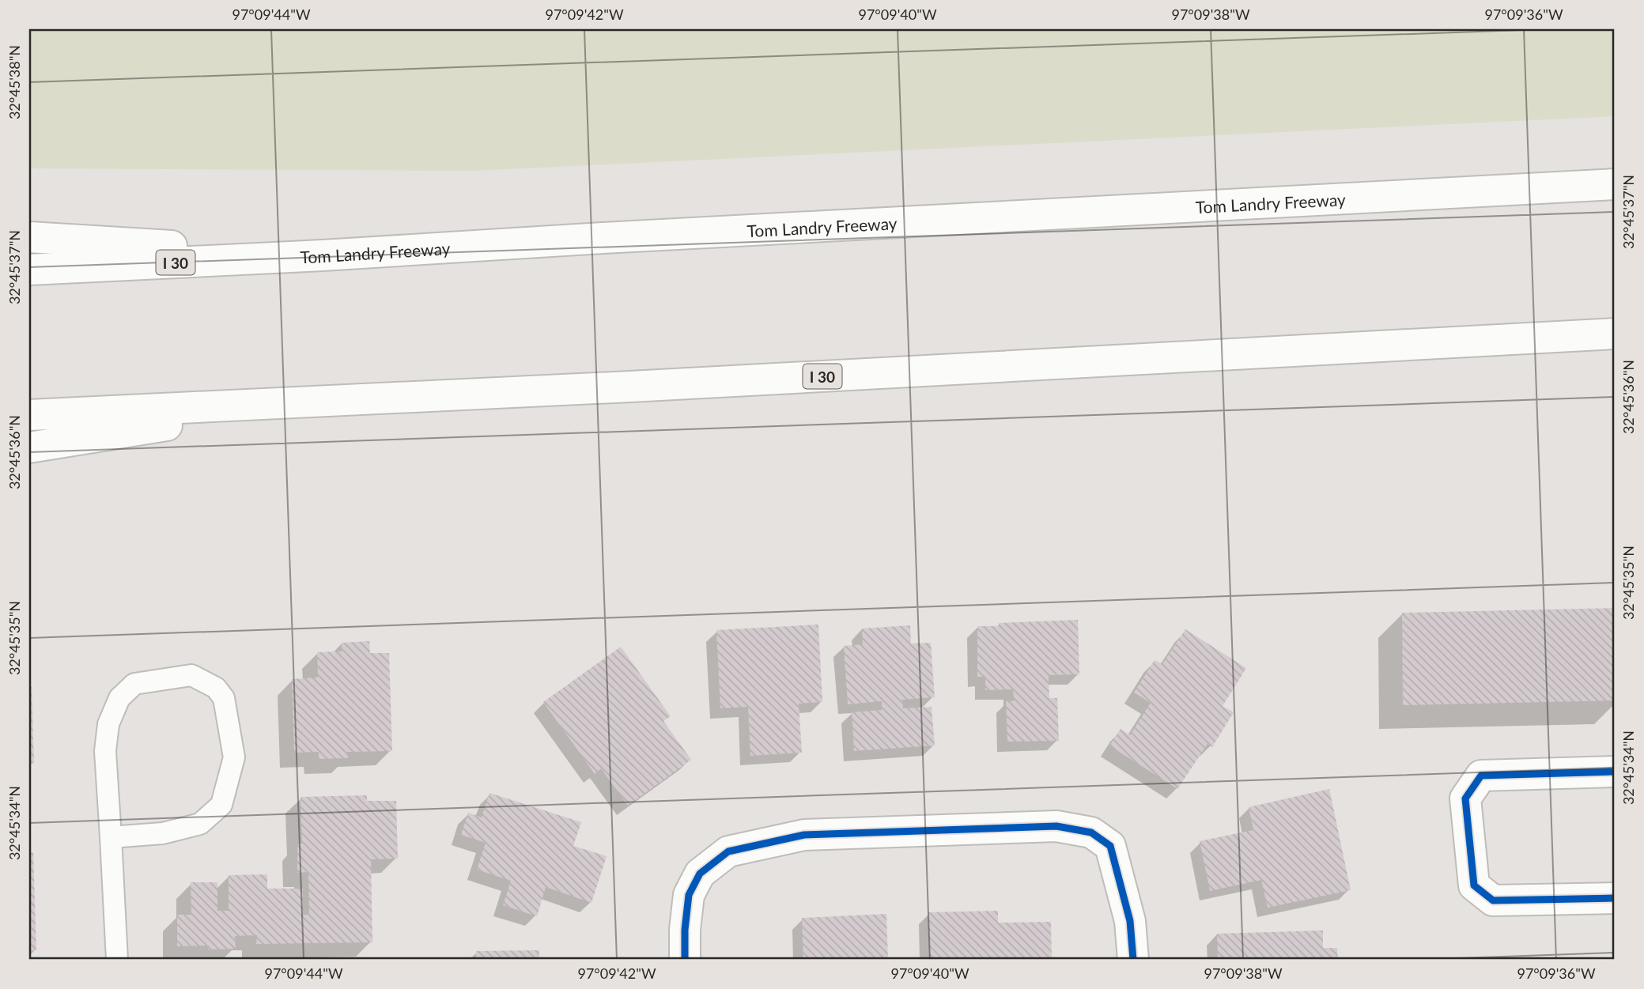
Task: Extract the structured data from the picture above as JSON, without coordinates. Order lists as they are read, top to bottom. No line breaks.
{"streets":{"main road":["Tom Landry Freeway","I 30"]},"coordinates":["97°09'44\"W","97°09'42\"W","97°09'40\"W","97°09'38\"W","97°09'36\"W","32°45'38\"N","32°45'37\"N","32°45'36\"N","32°45'35\"N","32°45'34\"N"]}
